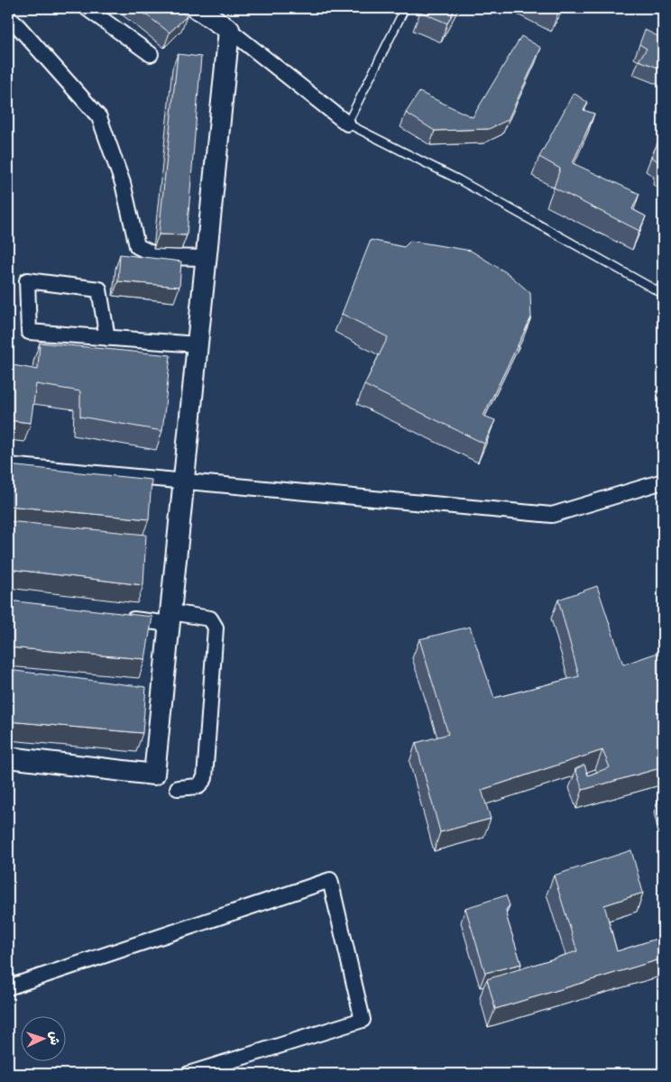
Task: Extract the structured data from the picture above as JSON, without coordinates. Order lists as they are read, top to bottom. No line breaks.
{"north":"right"}
